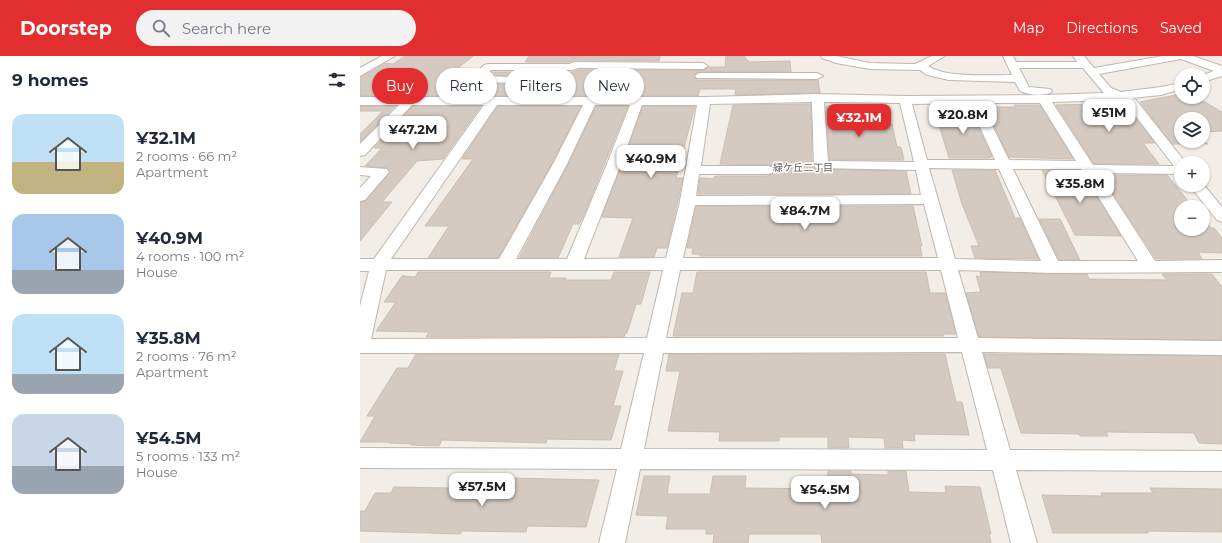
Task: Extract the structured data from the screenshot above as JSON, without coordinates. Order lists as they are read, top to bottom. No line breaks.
{"districts":["緑ケ丘二丁目"],"page":{"header":"Doorstep","search":"Search here","nav":["Map","Directions","Saved"],"heading":"9 homes","map_buttons":["+","−"],"chip":["Buy","Rent","Filters","New"],"price":["¥51M","¥20.8M","¥32.1M","¥47.2M","¥40.9M","¥35.8M","¥84.7M","¥57.5M","¥54.5M"],"list":[{"name":"¥32.1M","note":"2 rooms · 66 m² · Apartment"},{"name":"¥40.9M","note":"4 rooms · 100 m² · House"},{"name":"¥35.8M","note":"2 rooms · 76 m² · Apartment"},{"name":"¥54.5M","note":"5 rooms · 133 m² · House"}]}}
